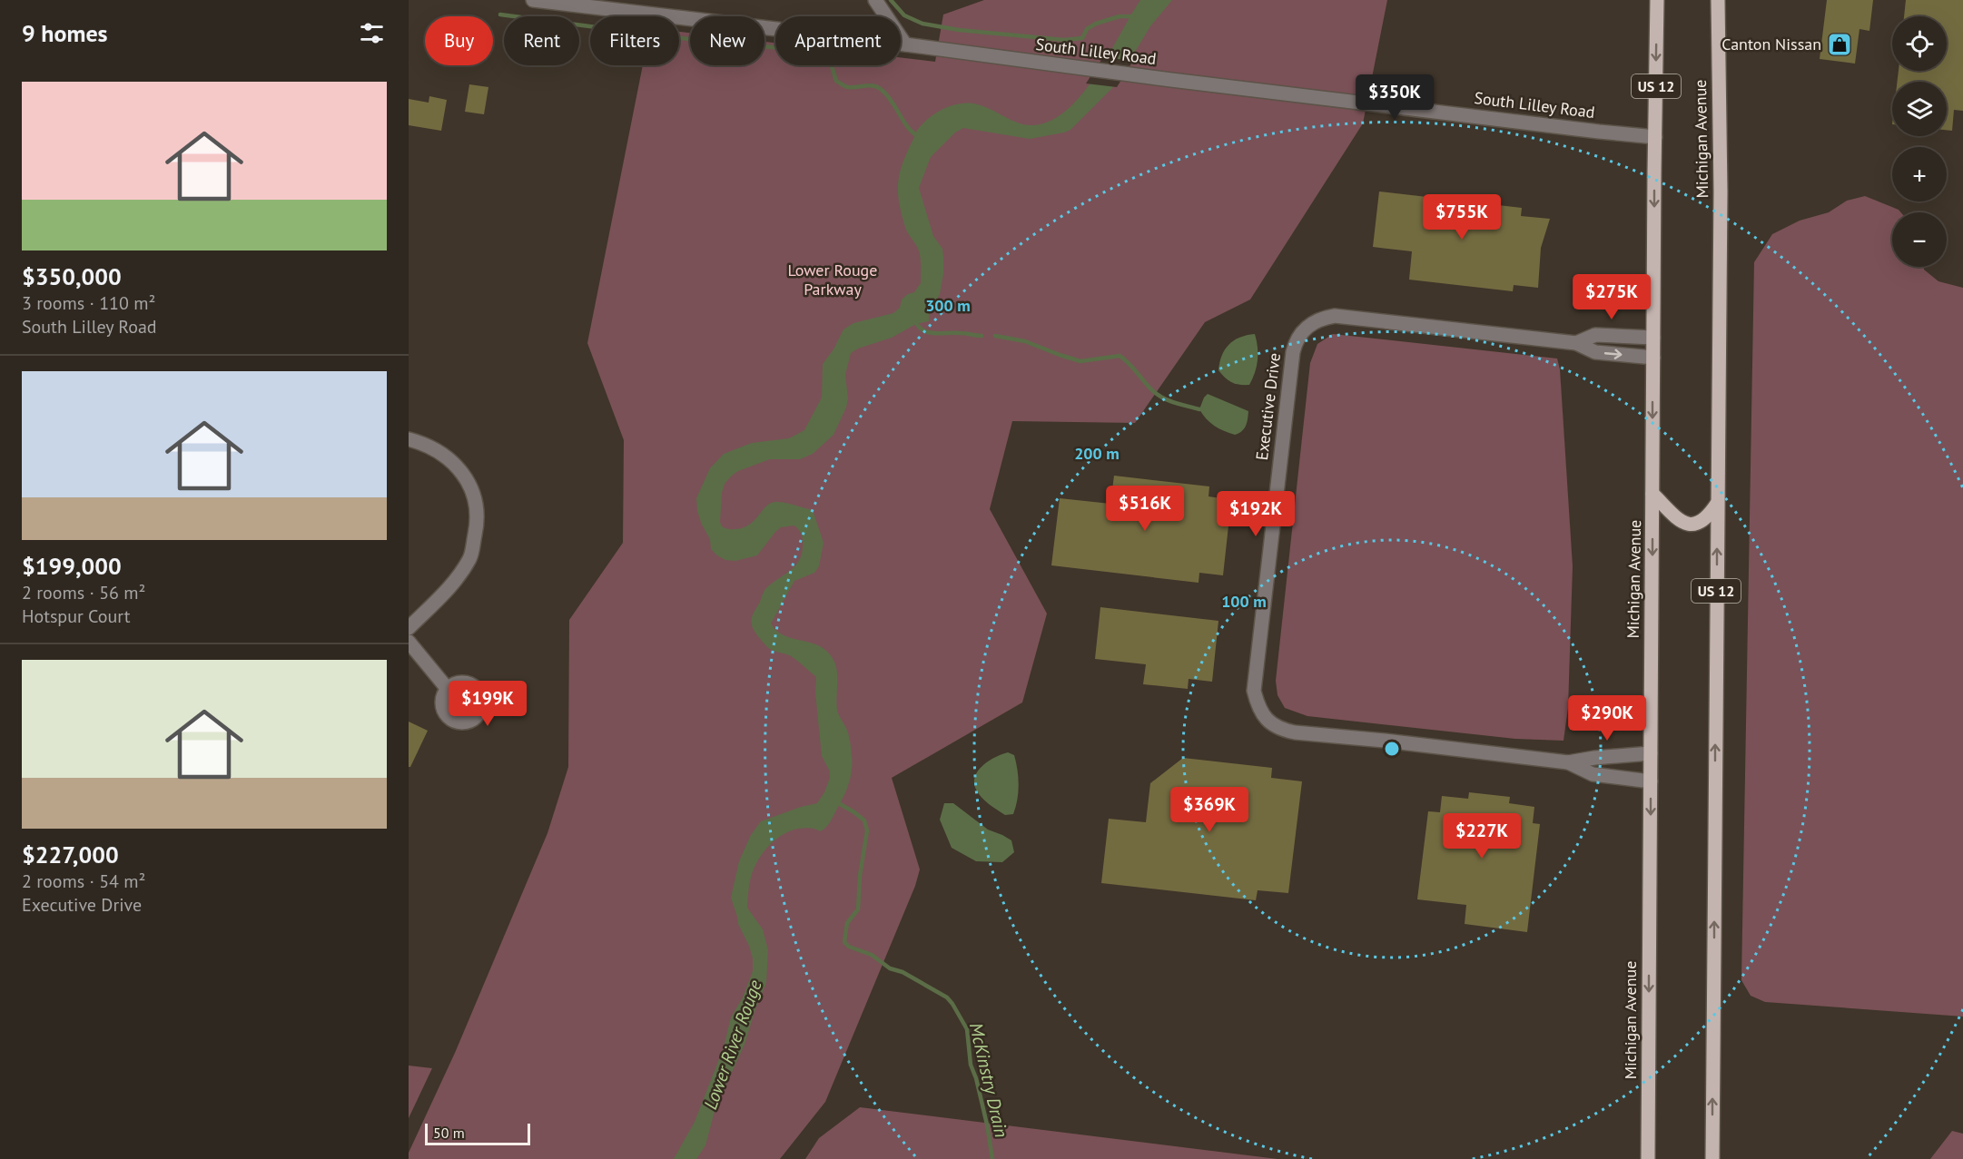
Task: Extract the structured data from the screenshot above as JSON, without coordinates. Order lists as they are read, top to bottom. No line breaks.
{"streets":{"main road":["US 12","Michigan Avenue"],"street":["South Lilley Road","Executive Drive"]},"crossings":[["South Lilley Road","Michigan Avenue"],["Michigan Avenue","Executive Drive"]],"water":["Lower River Rouge","McKinstry Drain"],"parks":["Lower Rouge Parkway"],"places":{"shop":["Canton Nissan"]},"scale_bar":"50 m","page":{"heading":"9 homes","map_buttons":["+","−"],"chip":["Buy","Rent","Filters","New","Apartment"],"list":[{"name":"$350,000","note":"3 rooms · 110 m² · South Lilley Road"},{"name":"$199,000","note":"2 rooms · 56 m² · Hotspur Court"},{"name":"$227,000","note":"2 rooms · 54 m² · Executive Drive"}],"price":["$350K","$755K","$275K","$516K","$192K","$199K","$290K","$369K","$227K"],"scale":"50 m"},"rings":["300 m","200 m","100 m"]}
